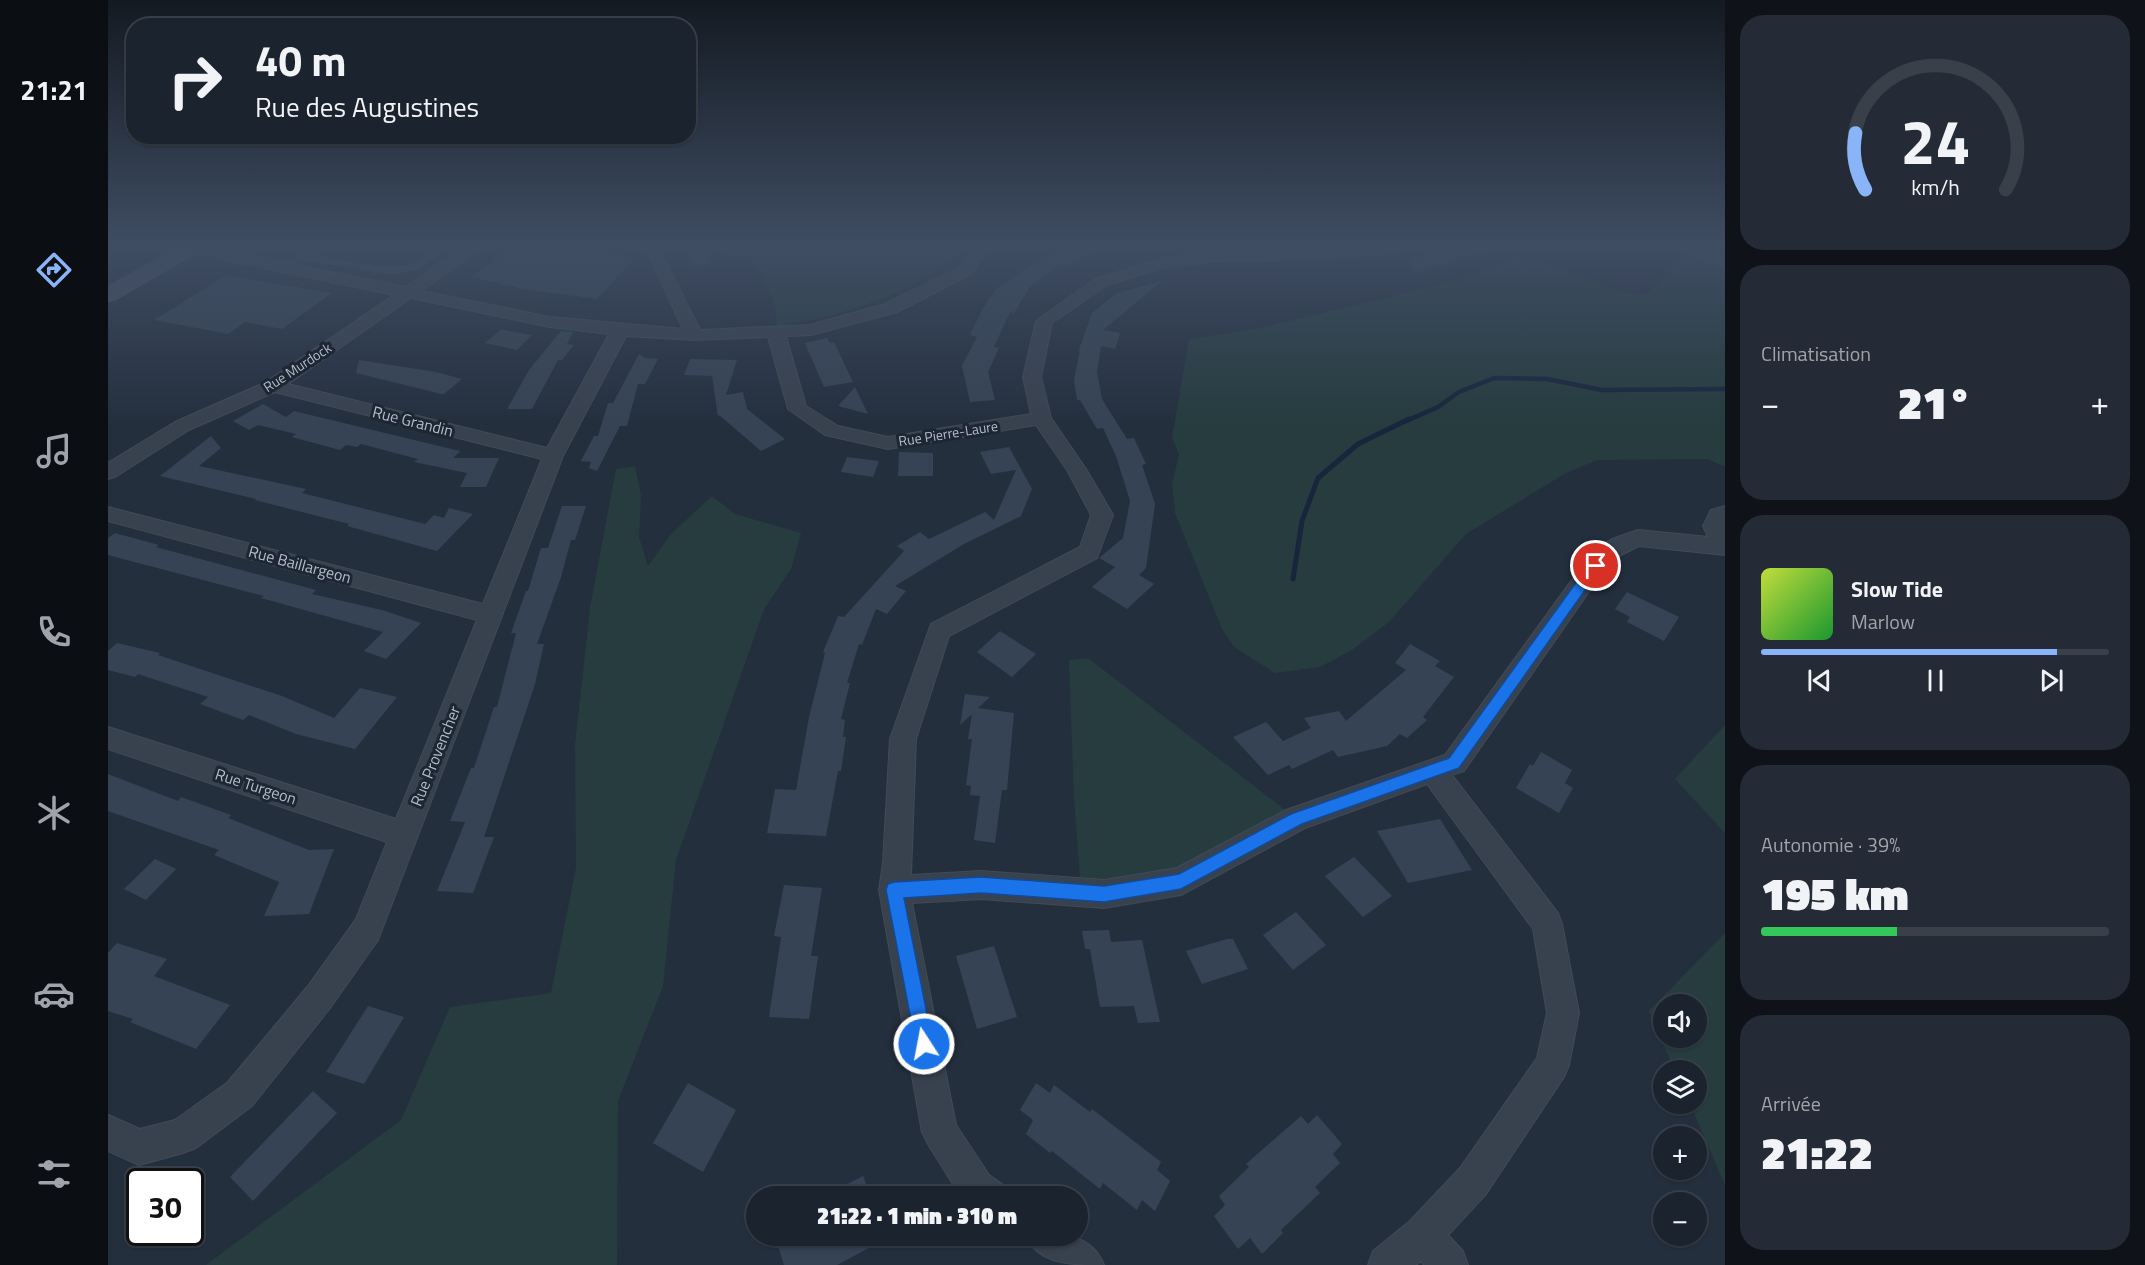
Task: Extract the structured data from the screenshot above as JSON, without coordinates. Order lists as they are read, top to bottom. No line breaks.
{"streets":{"street":["Rue Murdock","Rue Grandin","Rue Pierre-Laure","Rue Baillargeon","Rue Provencher","Rue Turgeon"]},"crossings":[["Rue Murdock","Rue Grandin"],["Rue Grandin","Rue Provencher"],["Rue Baillargeon","Rue Provencher"],["Rue Provencher","Rue Turgeon"]],"page":{"tabs":"21:21","turn":["40 m","Rue des Augustines"],"tile":["Climatisation",["Autonomie · 39%","195 km"],["Arrivée","21:22"]],"heat":["−","21°","+"],"song":["Slow Tide","Marlow"],"map_buttons":["+","−"],"limit":"30","trip":"21:22 · 1 min · 310 m","gauge":["24","km/h"]}}
